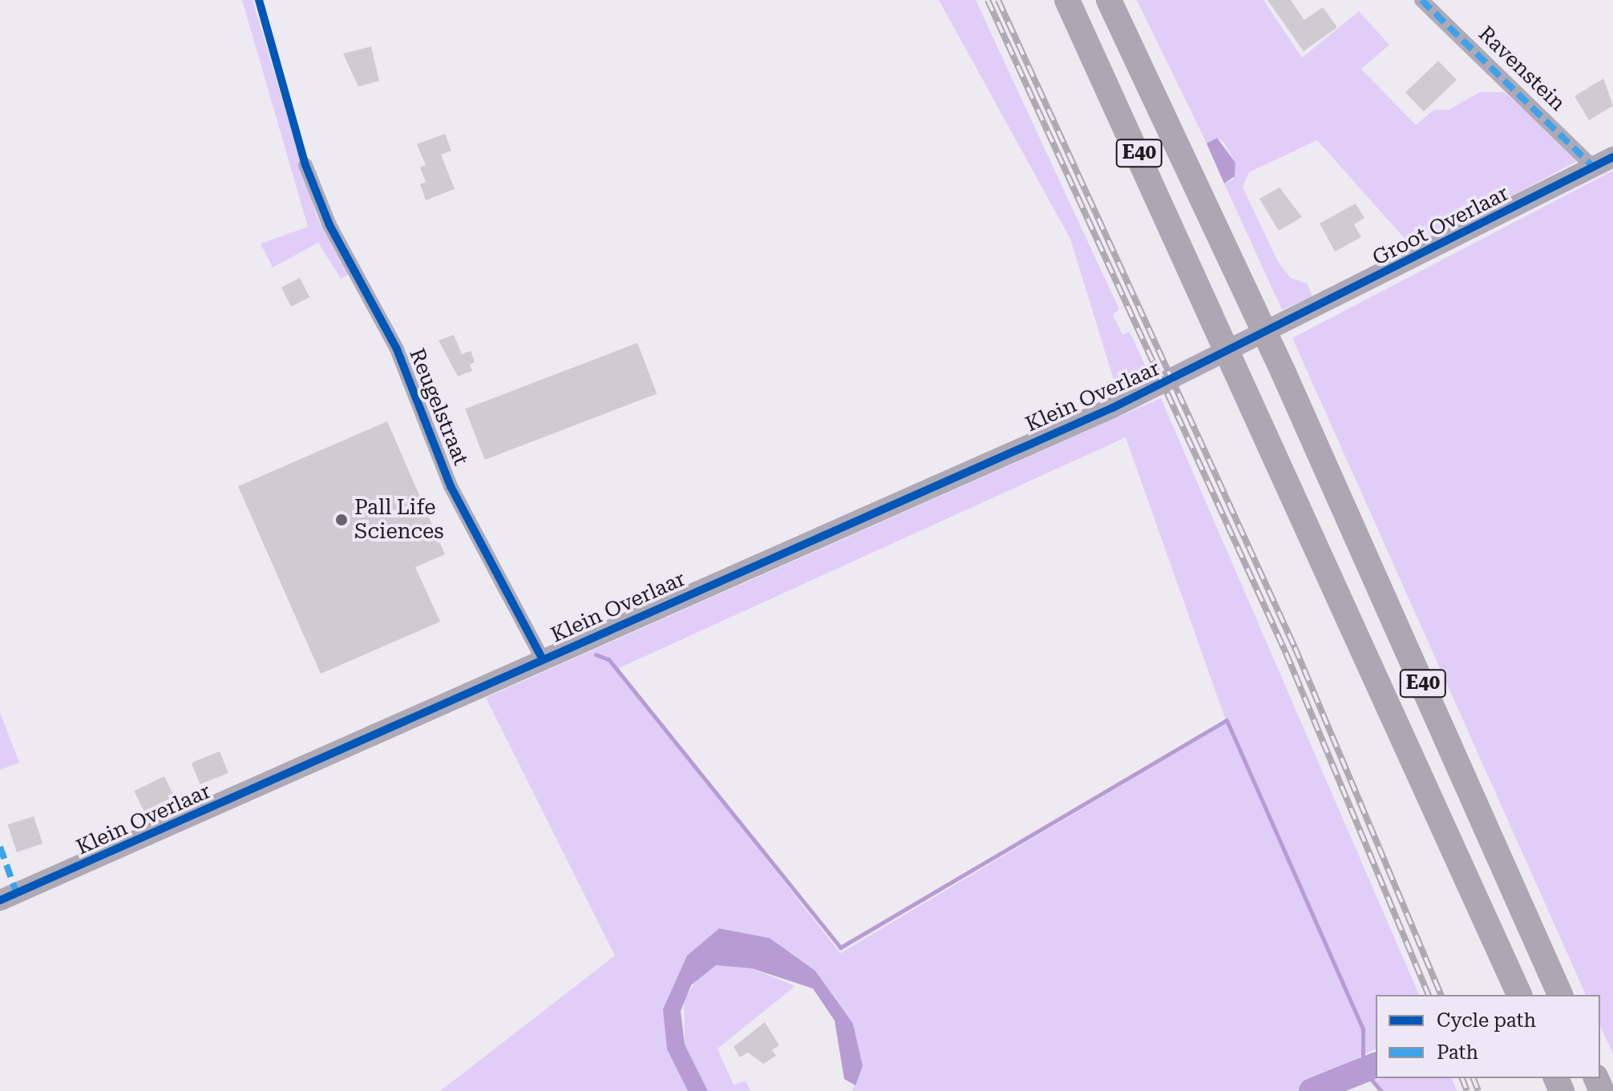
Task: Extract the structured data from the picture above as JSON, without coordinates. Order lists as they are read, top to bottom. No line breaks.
{"streets":{"highway":["E40"],"main road":["Groot Overlaar","Klein Overlaar"],"street":["Ravenstein","Reugelstraat"]},"crossings":[["Ravenstein","Groot Overlaar"],["Groot Overlaar","Klein Overlaar"],["Klein Overlaar","Reugelstraat"]],"places":["Pall Life Sciences"],"legend":["Cycle path","Path"]}
